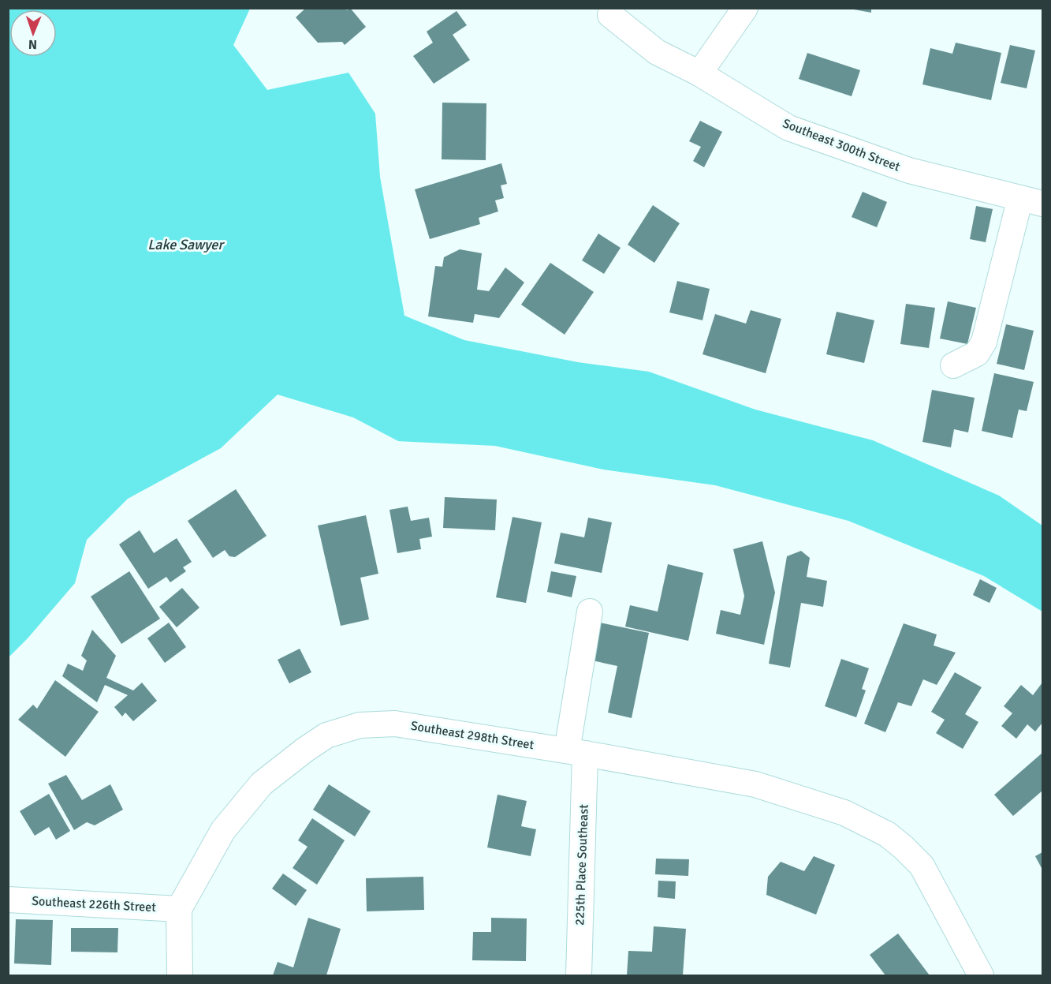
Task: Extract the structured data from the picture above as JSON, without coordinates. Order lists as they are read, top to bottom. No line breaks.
{"streets":{"street":["Southeast 300th Street","Southeast 298th Street","225th Place Southeast","Southeast 226th Street"]},"crossings":[["Southeast 298th Street","225th Place Southeast"],["Southeast 298th Street","Southeast 226th Street"]],"water":["Lake Sawyer"],"north":"bottom"}
